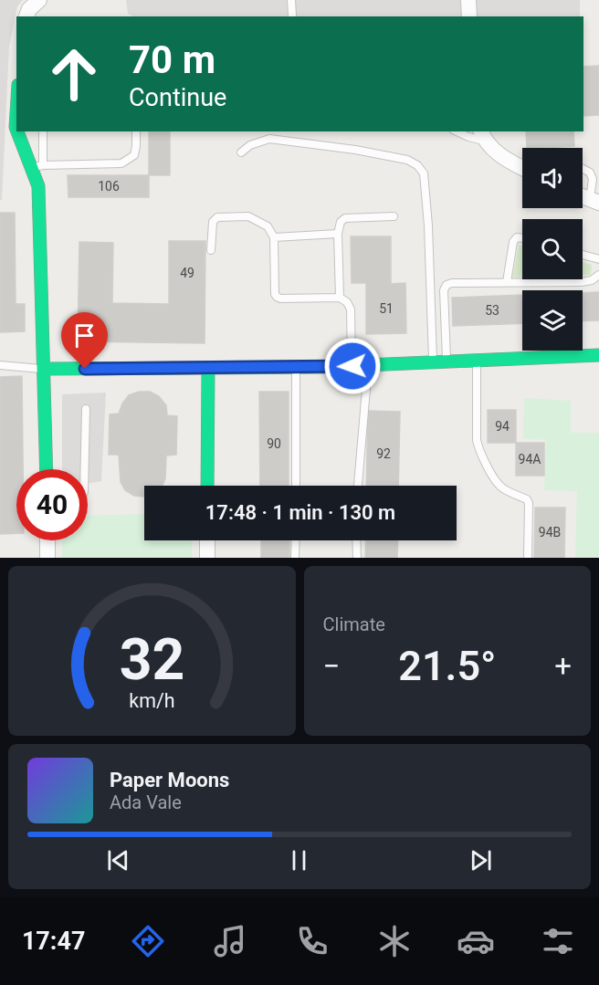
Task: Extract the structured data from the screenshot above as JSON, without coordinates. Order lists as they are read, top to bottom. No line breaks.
{"house_numbers":["106","49","51","53","94","90","92","94A","94B"],"page":{"turn":["70 m","Continue"],"limit":"40","trip":"17:48 · 1 min · 130 m","tile":"Climate","heat":["−","21.5°","+"],"song":["Paper Moons","Ada Vale"],"tabs":"17:47","gauge":["32","km/h"]}}
